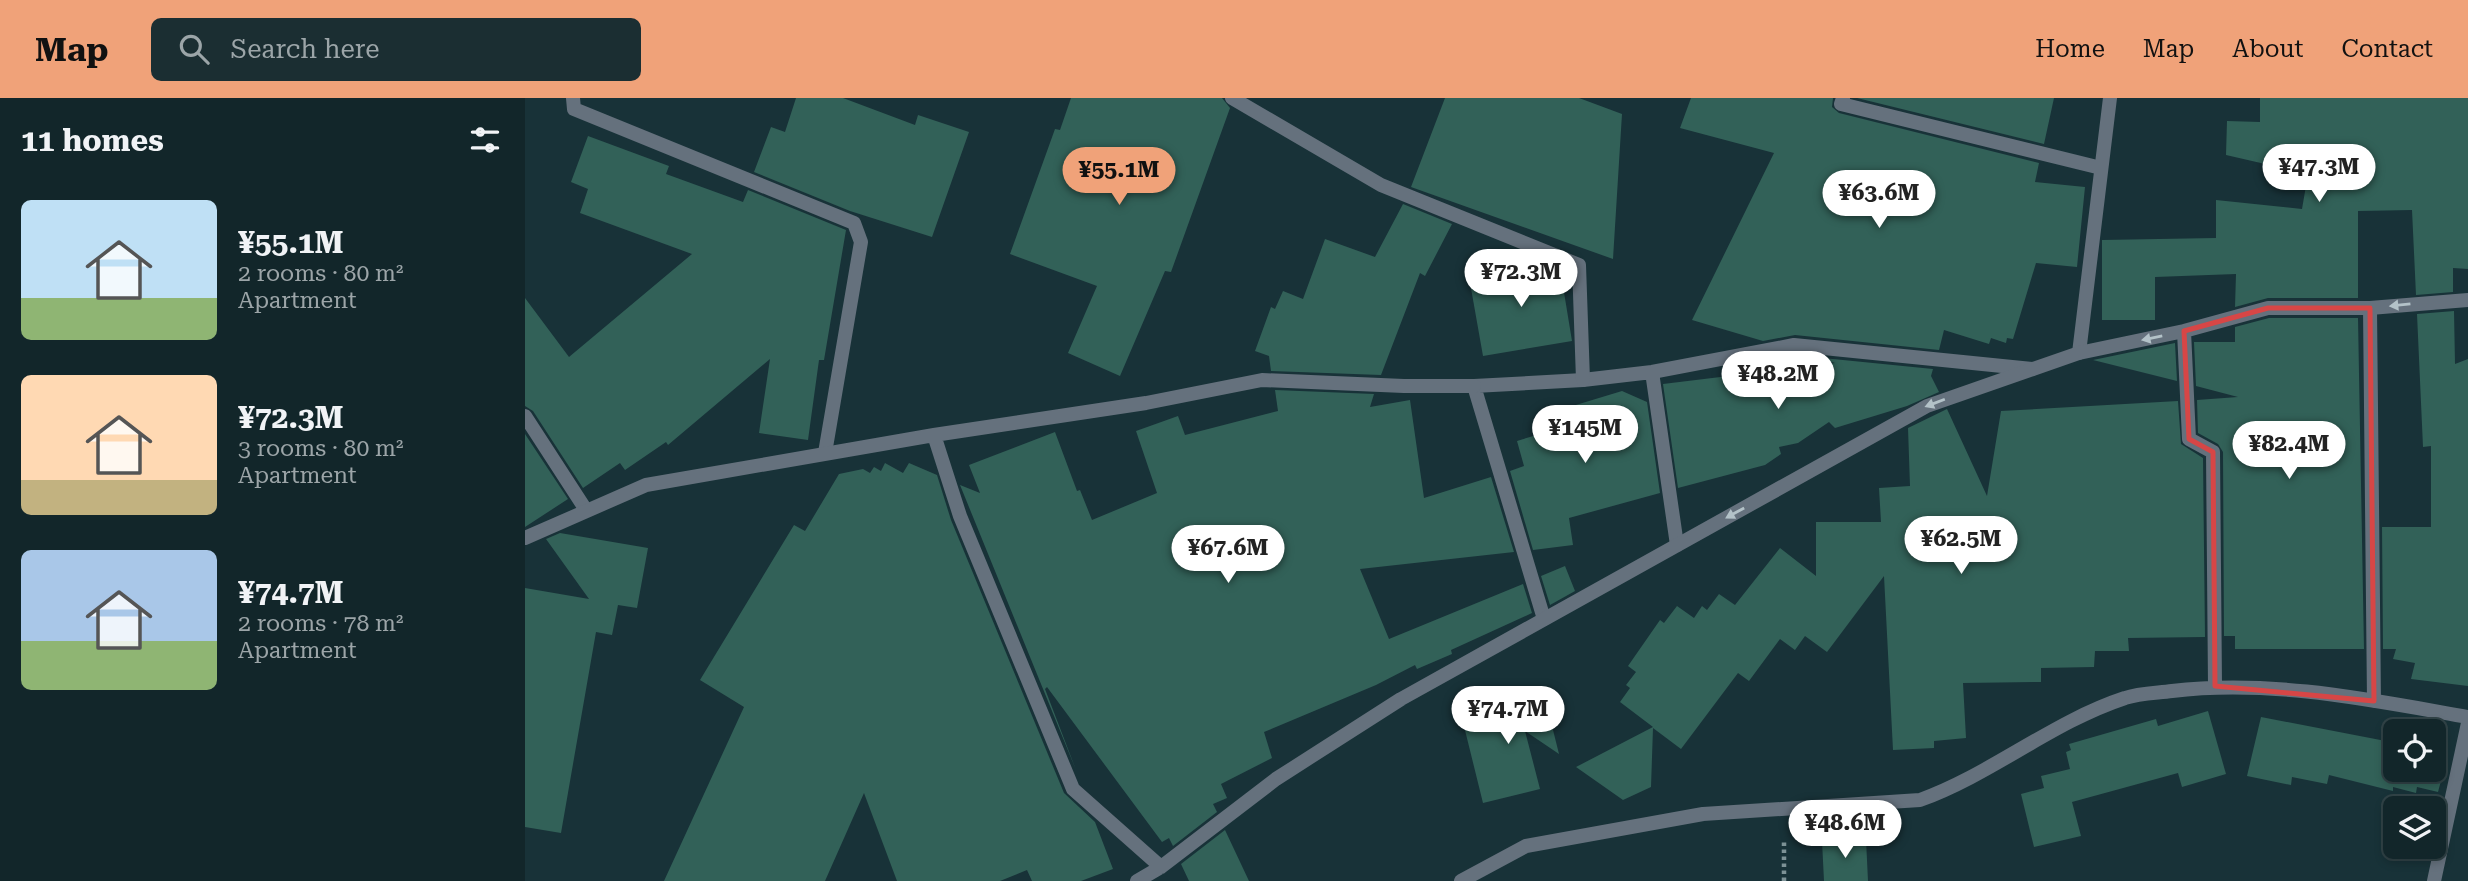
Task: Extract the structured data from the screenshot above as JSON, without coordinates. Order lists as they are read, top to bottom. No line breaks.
{"page":{"header":"Map","search":"Search here","nav":["Home","Map","About","Contact"],"heading":"11 homes","price":["¥47.3M","¥55.1M","¥63.6M","¥72.3M","¥48.2M","¥145M","¥82.4M","¥62.5M","¥67.6M","¥74.7M","¥48.6M"],"list":[{"name":"¥55.1M","note":"2 rooms · 80 m² · Apartment"},{"name":"¥72.3M","note":"3 rooms · 80 m² · Apartment"},{"name":"¥74.7M","note":"2 rooms · 78 m² · Apartment"}]}}
